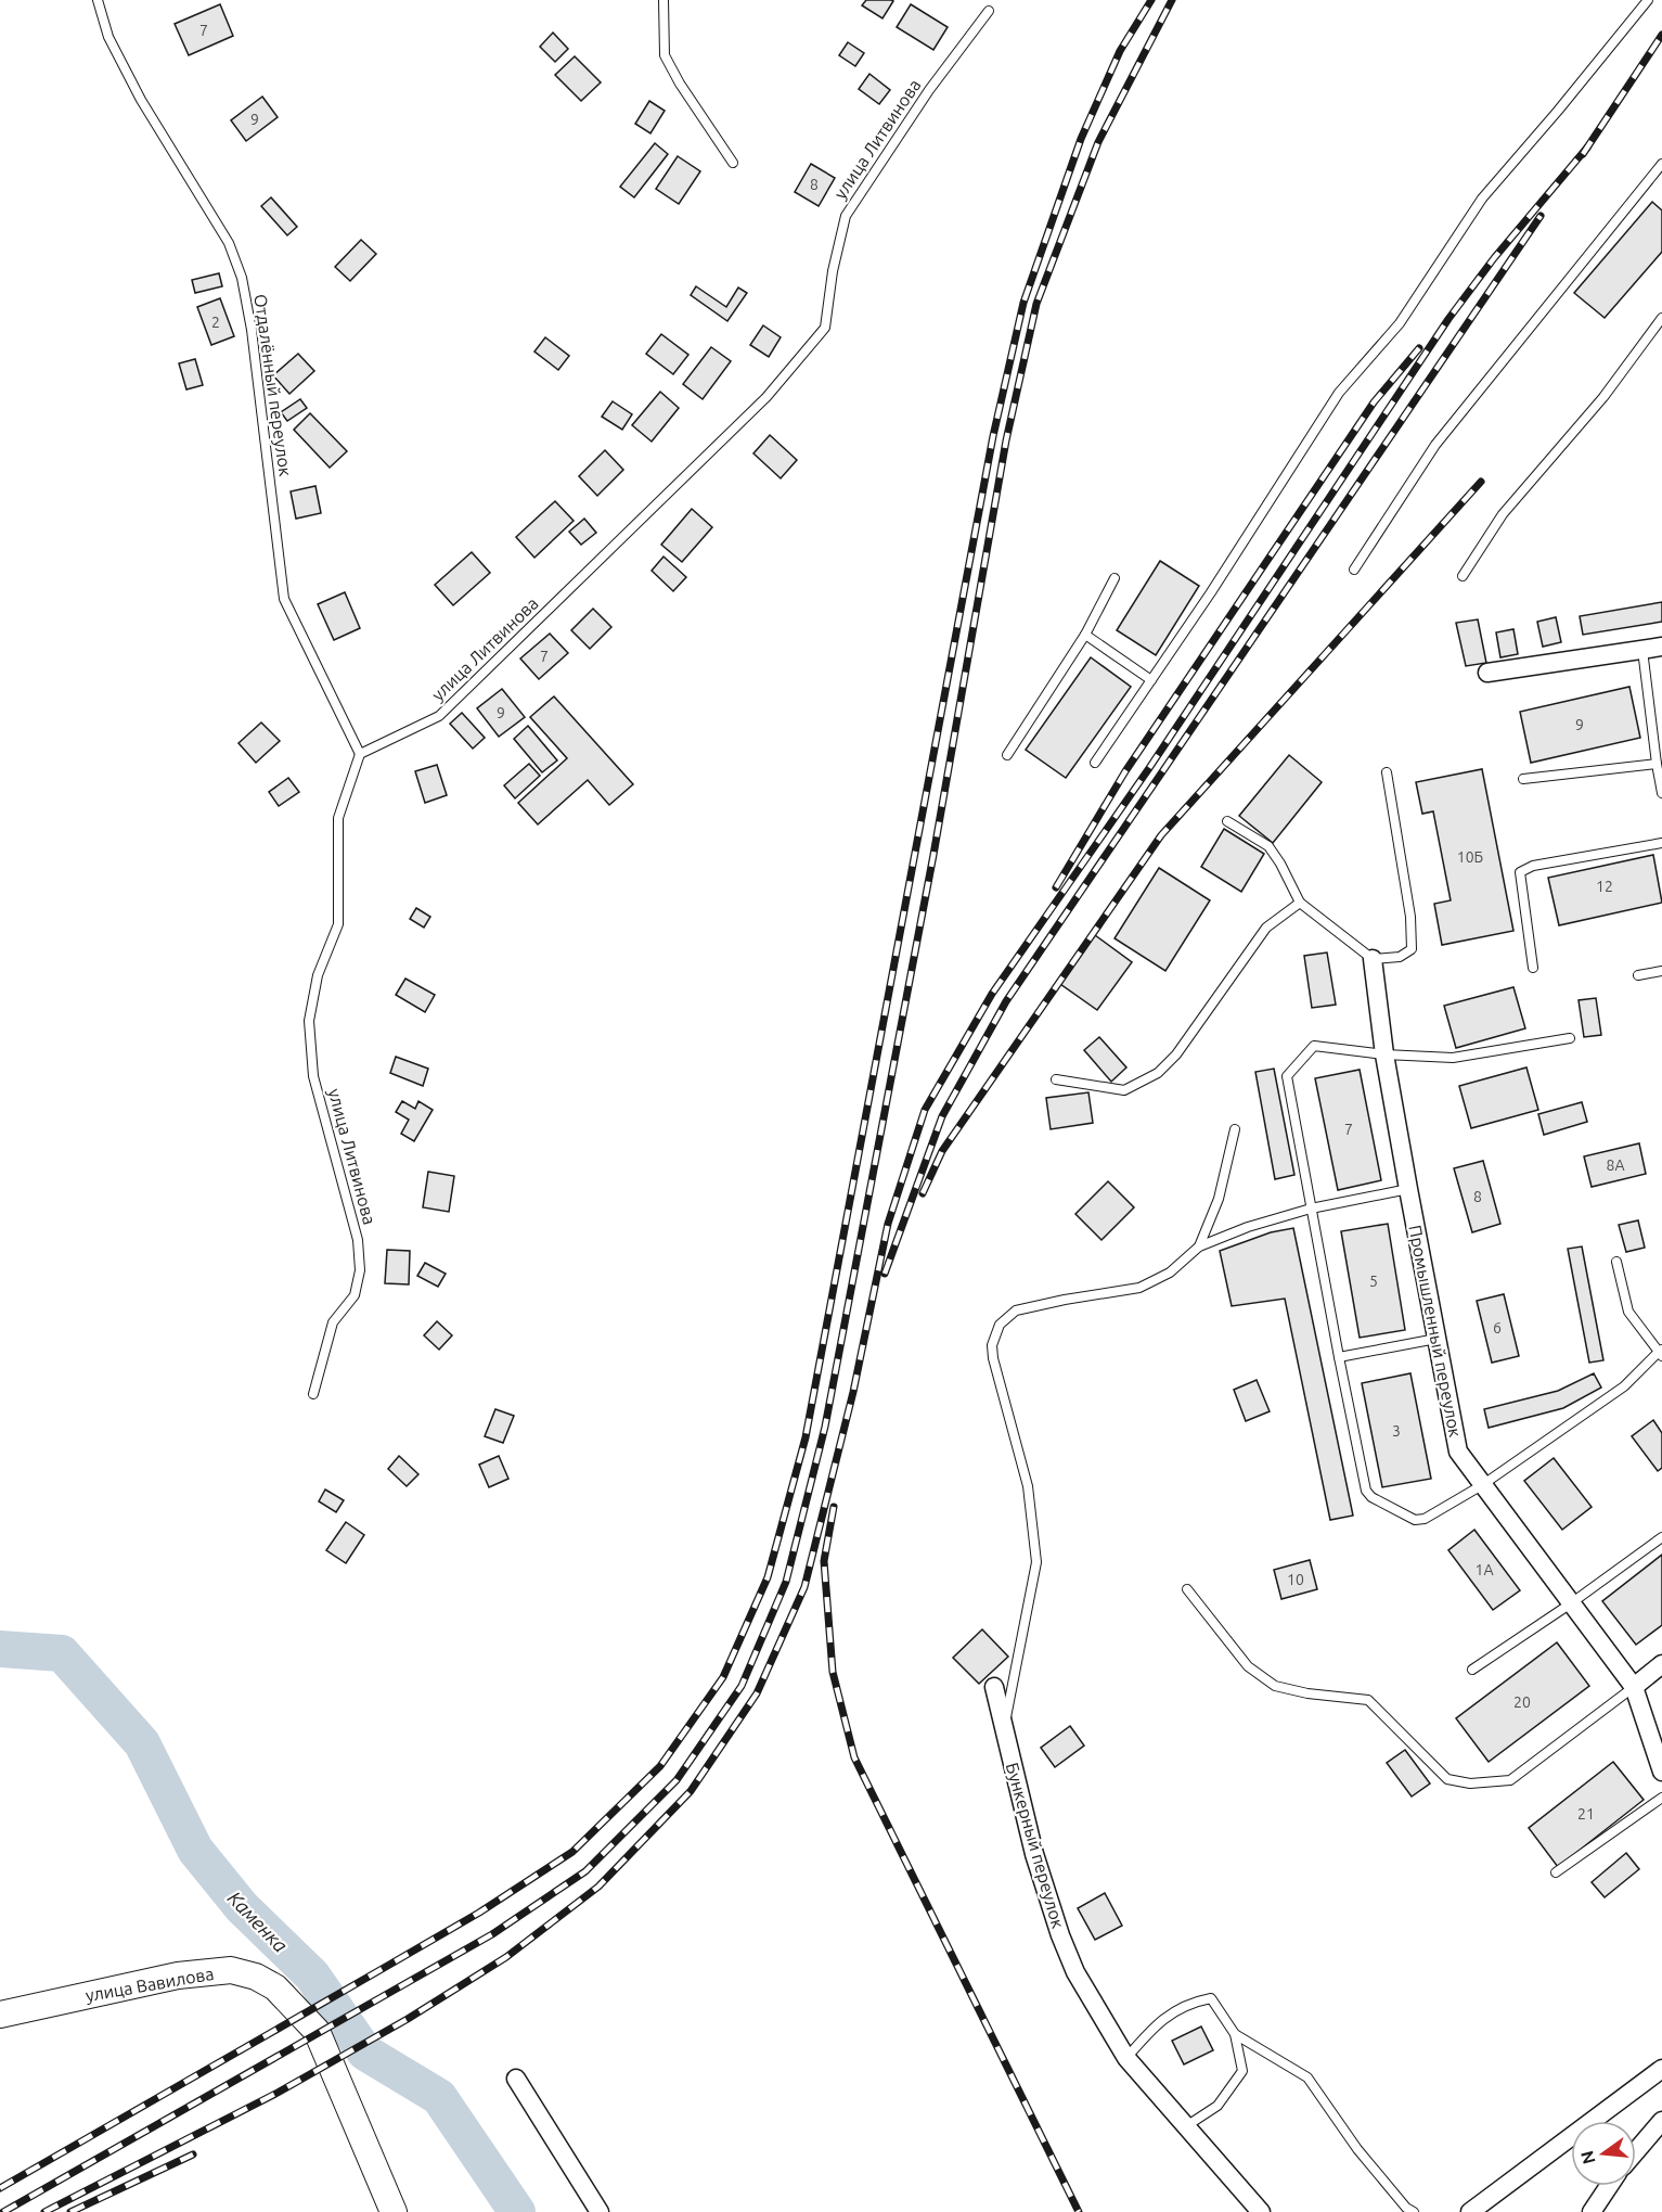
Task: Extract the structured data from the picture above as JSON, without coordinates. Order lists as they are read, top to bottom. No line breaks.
{"streets":{"main road":["улица Вавилова"],"street":["Промышленный переулок","Бункерный переулок"],"lane":["улица Литвинова","Отдалённый переулок"]},"crossings":[["улица Литвинова","Отдалённый переулок"]],"water":["Каменка"],"house_numbers":["7","9","8","2","7","9","9","10Б","12","7","8А","8","5","6","3","1А","10","20","21"],"north":"left"}
